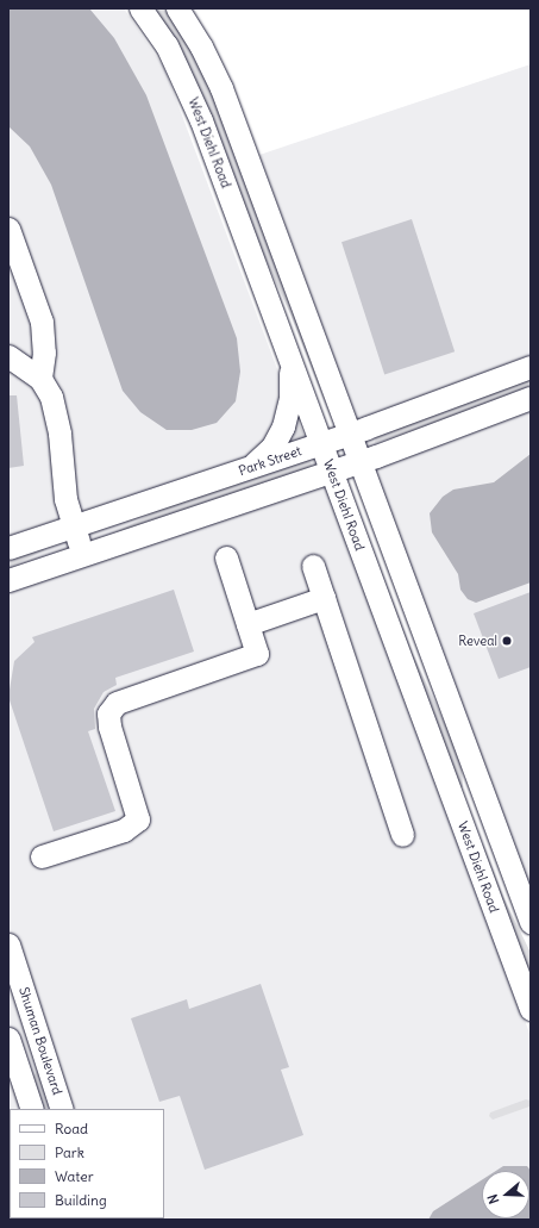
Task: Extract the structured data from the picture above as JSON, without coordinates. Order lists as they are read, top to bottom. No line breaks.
{"streets":{"street":["West Diehl Road","Park Street","Shuman Boulevard"]},"crossings":[["West Diehl Road","Park Street"]],"places":["Reveal"],"legend":["Road","Park","Water","Building"],"north":"left"}
